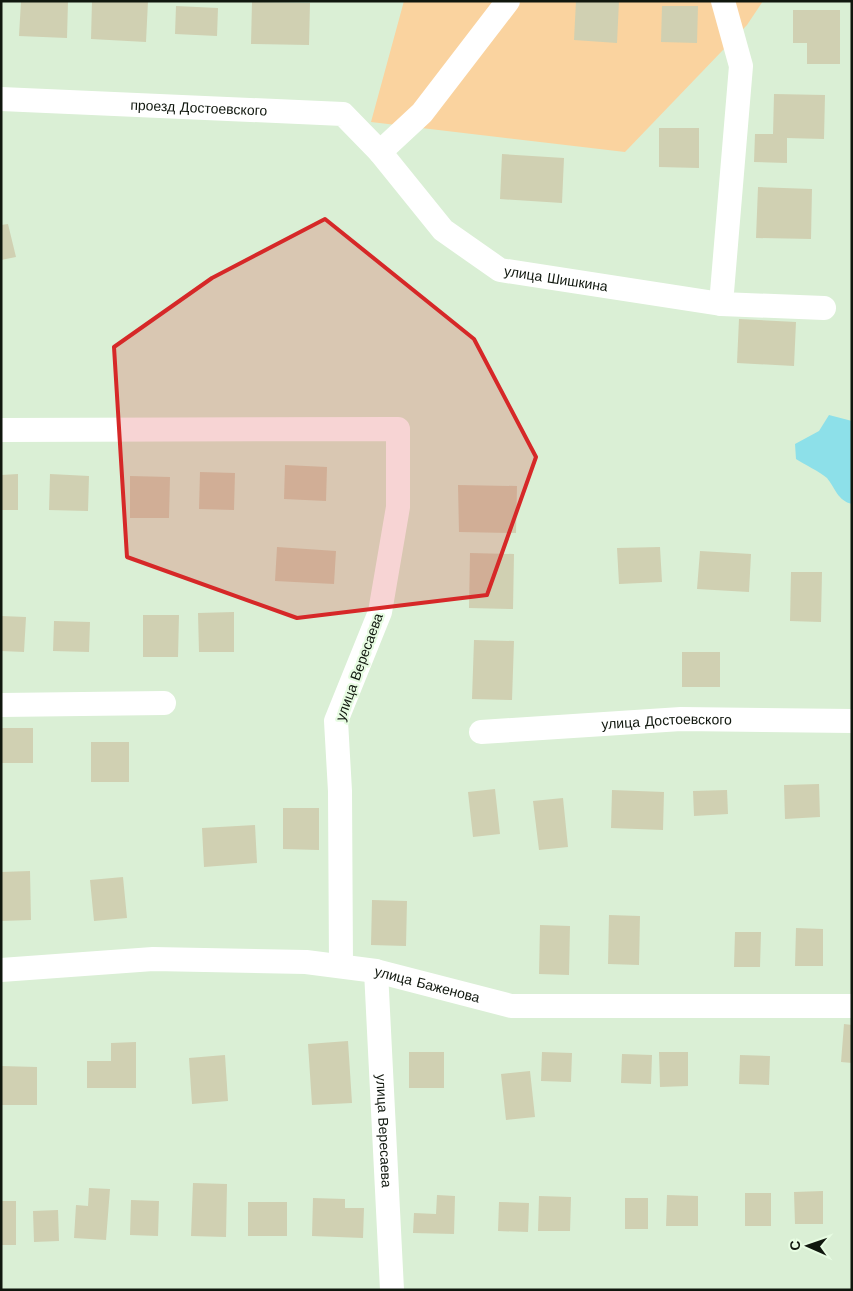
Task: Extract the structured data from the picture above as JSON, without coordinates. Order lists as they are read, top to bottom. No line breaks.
{"streets":{"street":["проезд Достоевского","улица Шишкина","улица Вересаева","улица Достоевского","улица Баженова"]},"crossings":[["проезд Достоевского","улица Шишкина"],["улица Вересаева","улица Баженова"]],"north":"left"}
